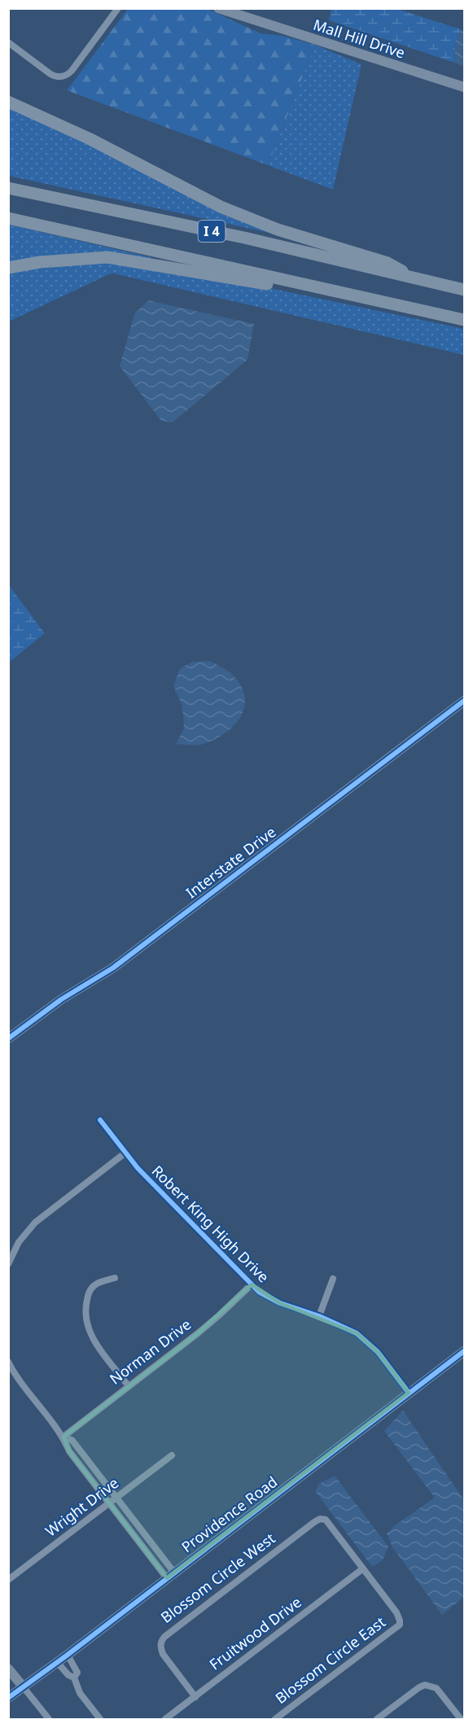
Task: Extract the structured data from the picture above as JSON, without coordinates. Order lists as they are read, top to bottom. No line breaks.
{"streets":{"highway":["I 4"],"street":["Mall Hill Drive","Interstate Drive","Robert King High Drive","Norman Drive","Wright Drive","Providence Road","Blossom Circle West","Fruitwood Drive","Blossom Circle East"]},"crossings":[["Robert King High Drive","Norman Drive"],["Robert King High Drive","Providence Road"],["Blossom Circle West","Fruitwood Drive"],["Blossom Circle West","Blossom Circle East"],["Fruitwood Drive","Blossom Circle East"]]}
